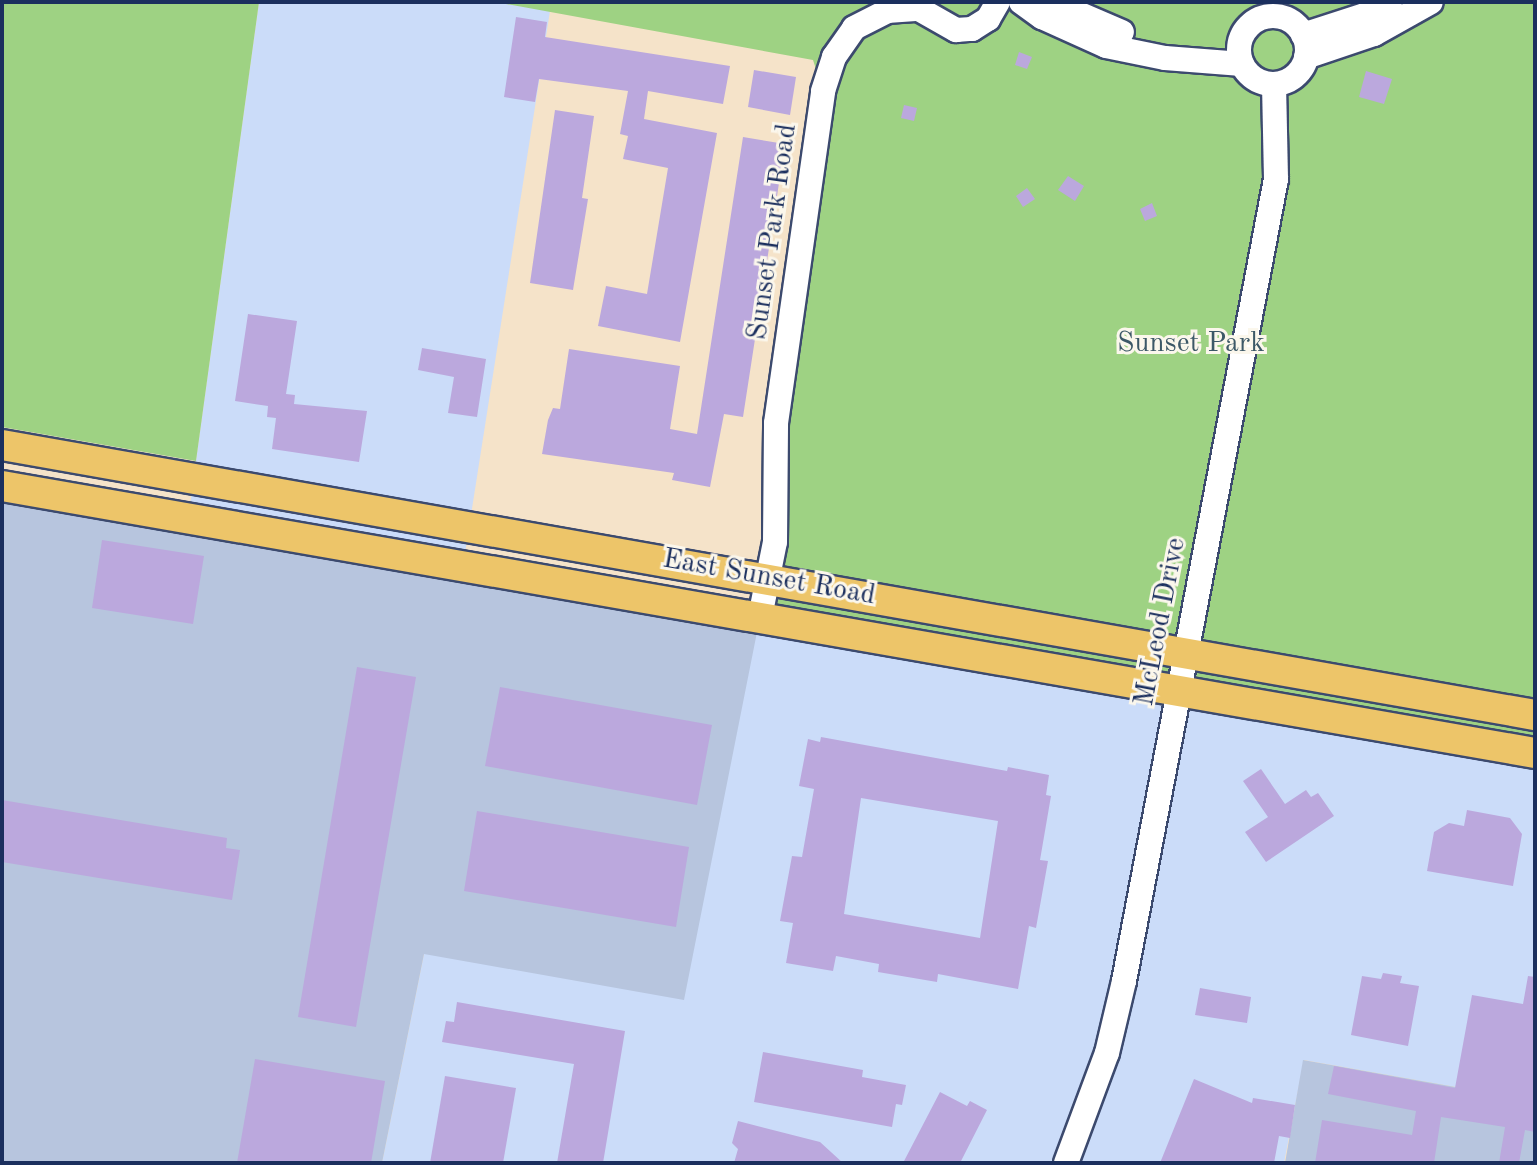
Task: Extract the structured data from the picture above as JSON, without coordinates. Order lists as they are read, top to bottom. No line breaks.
{"streets":{"main road":["East Sunset Road"],"street":["Sunset Park Road","McLeod Drive"]},"crossings":[["Sunset Park Road","East Sunset Road"],["East Sunset Road","McLeod Drive"]],"parks":["Sunset Park"]}
